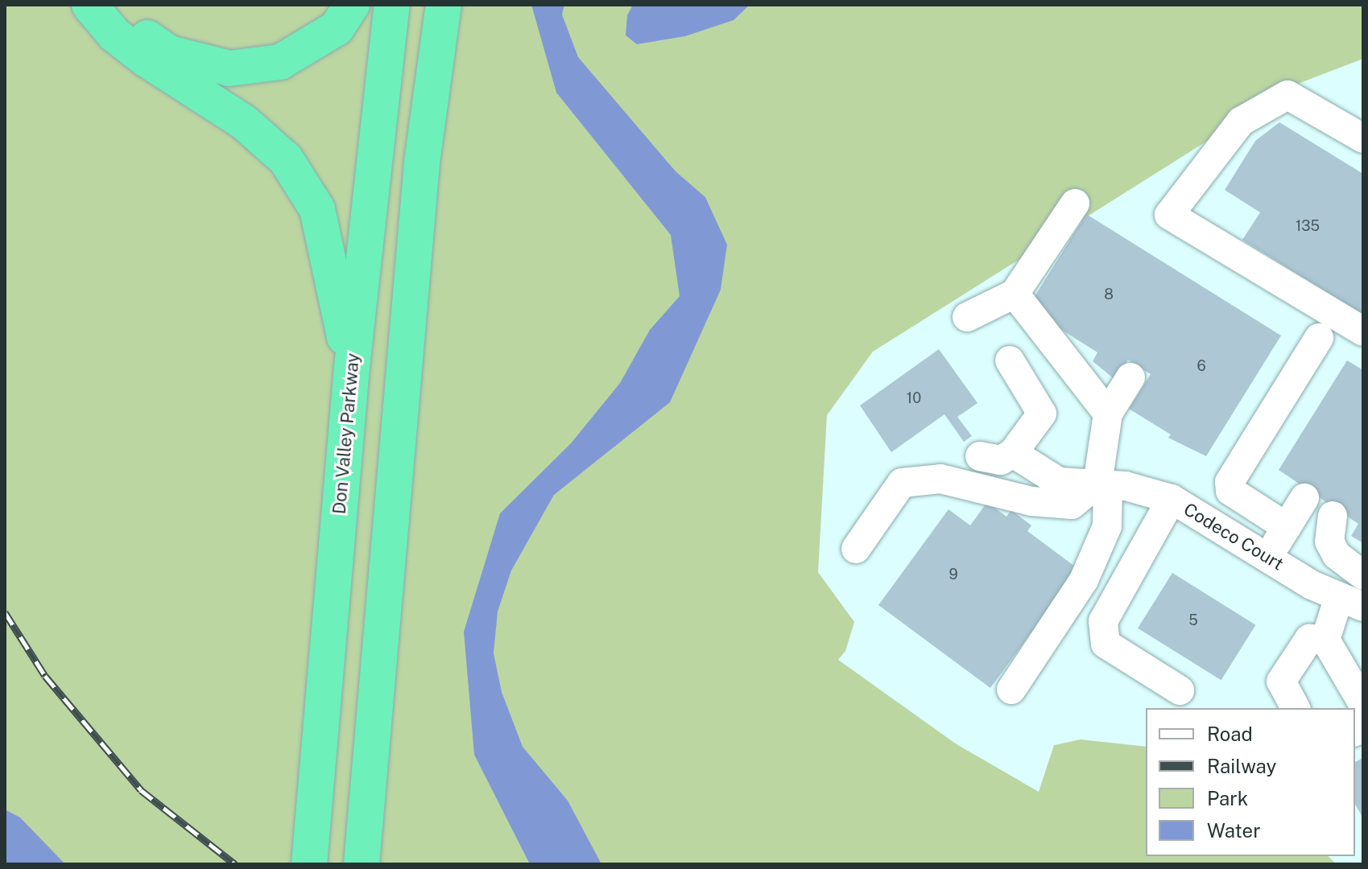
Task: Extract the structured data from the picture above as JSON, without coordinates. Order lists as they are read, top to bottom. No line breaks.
{"streets":{"highway":["Don Valley Parkway"],"street":["Codeco Court"]},"house_numbers":["135","8","6","10","9","5"],"legend":["Road","Railway","Park","Water"]}
